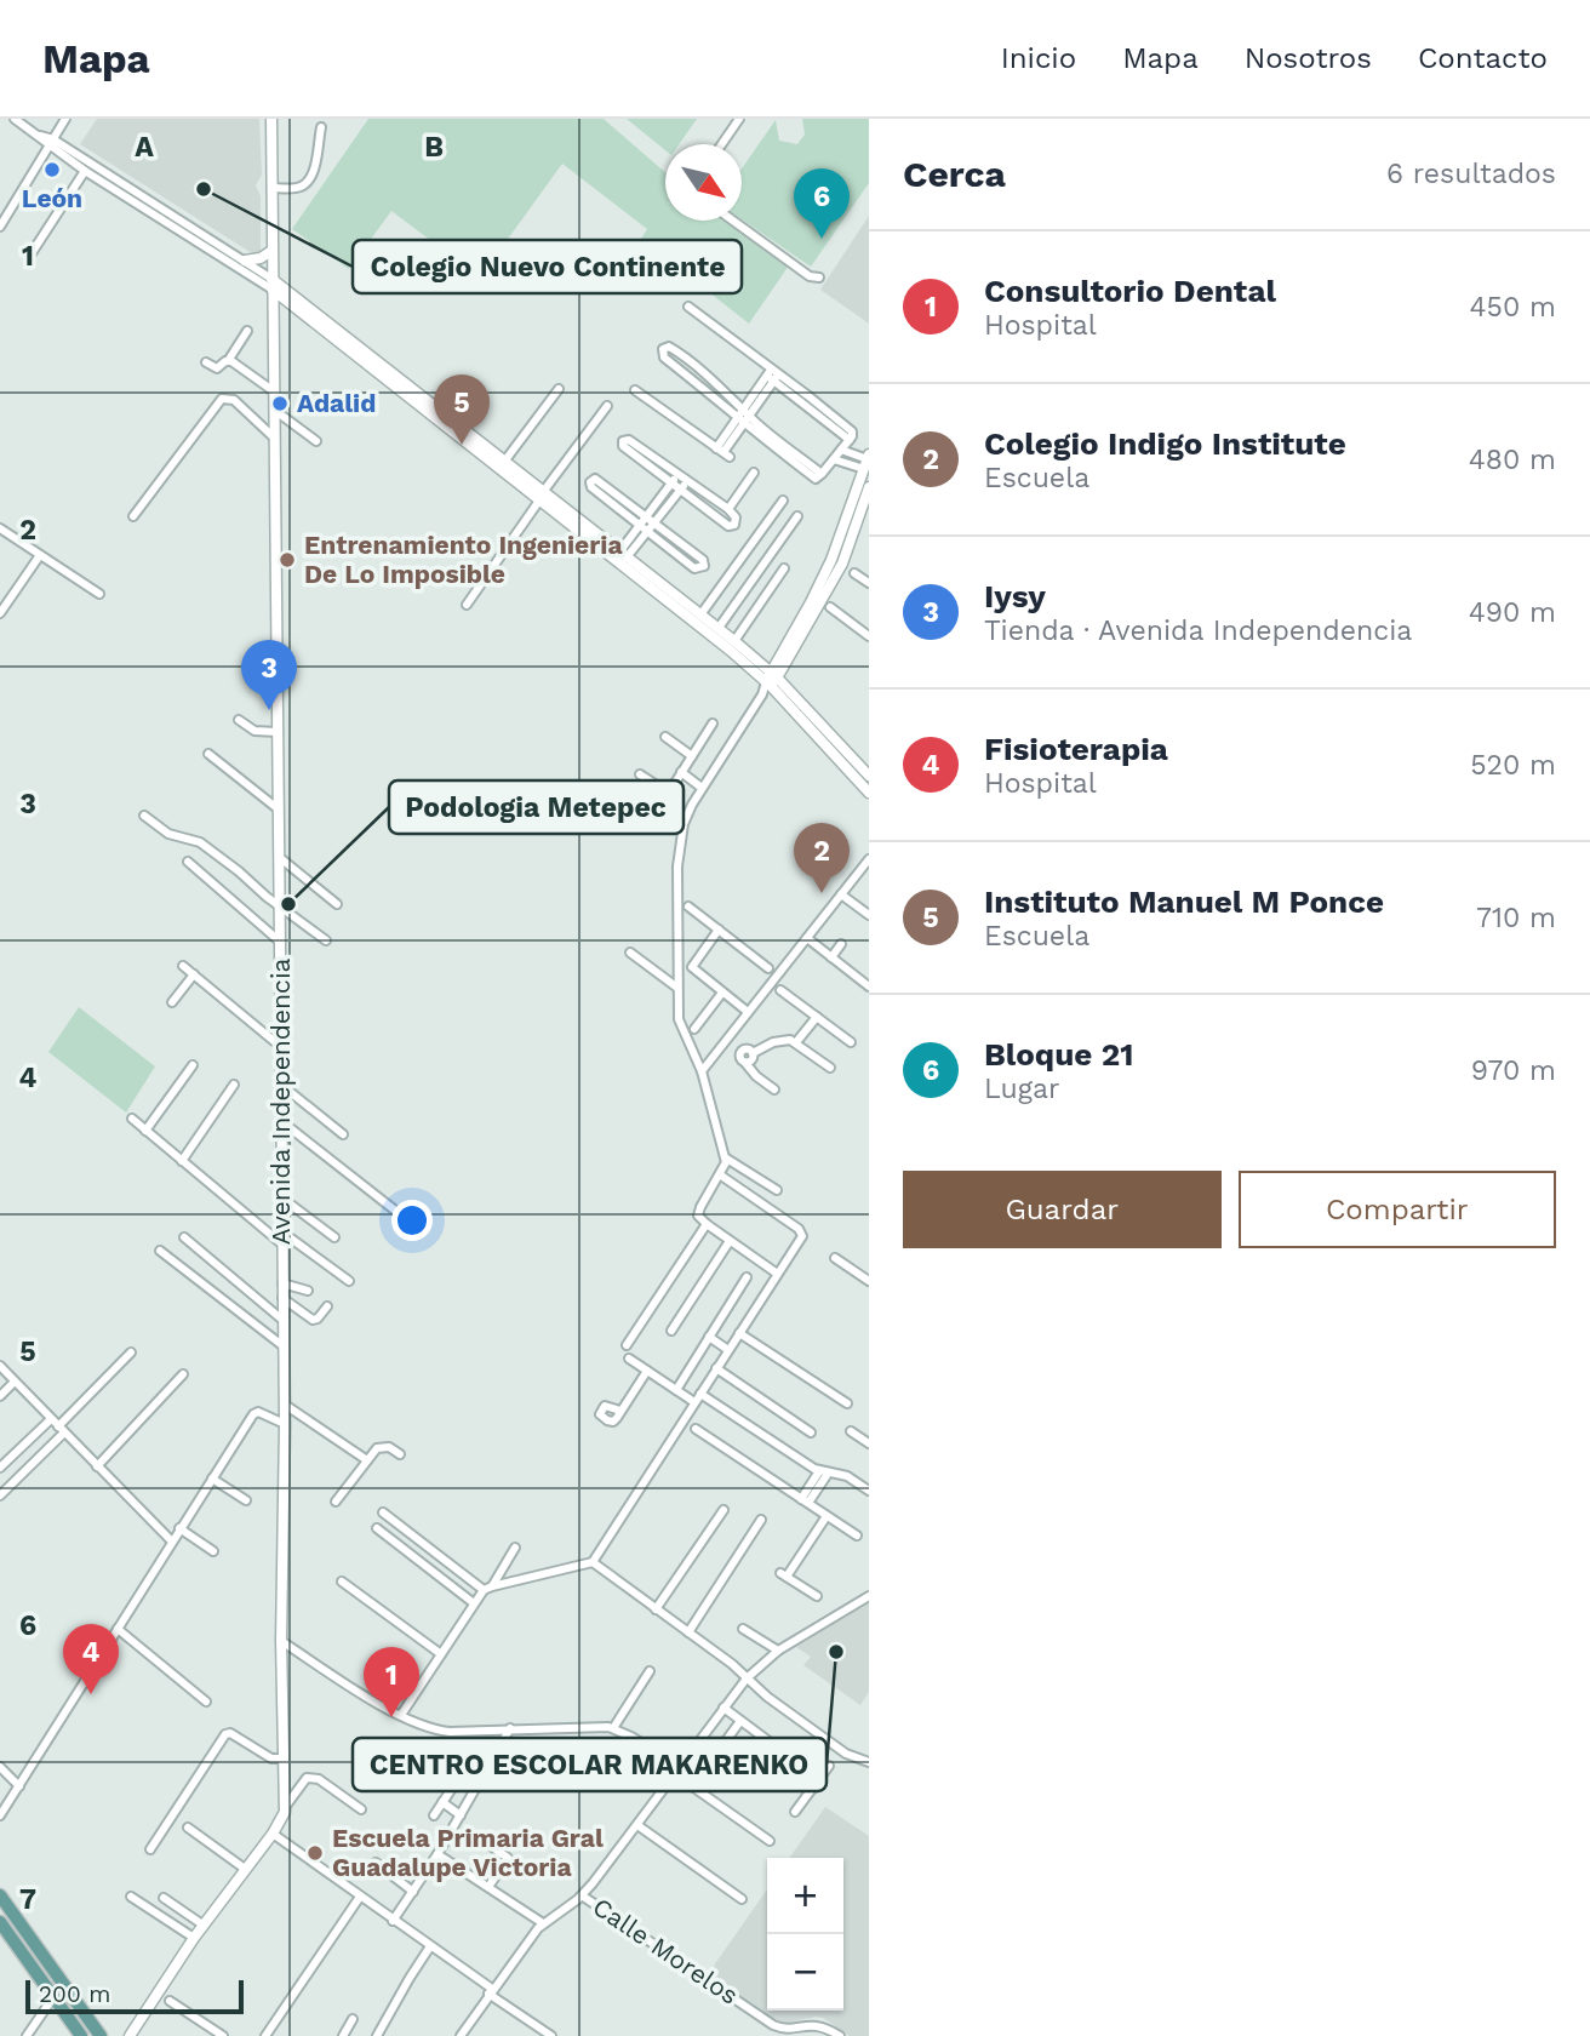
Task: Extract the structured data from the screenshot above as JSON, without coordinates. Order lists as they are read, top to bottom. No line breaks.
{"streets":{"street":["Avenida Independencia","Calle Morelos"]},"places":["León","Colegio Nuevo Continente","Adalid","Entrenamiento Ingenieria De Lo Imposible","Podologia Metepec","CENTRO ESCOLAR MAKARENKO","Escuela Primaria Gral Guadalupe Victoria"],"scale_bar":"200 m","north":"bottom right","page":{"header":"Mapa","nav":["Inicio","Mapa","Nosotros","Contacto"],"heading":["Cerca","6 resultados"],"pins":["6","5","3","2","4","1"],"list":[{"mark":"1","name":"Consultorio Dental","note":"Hospital","value":"450 m"},{"mark":"2","name":"Colegio Indigo Institute","note":"Escuela","value":"480 m"},{"mark":"3","name":"Iysy","note":"Tienda · Avenida Independencia","value":"490 m"},{"mark":"4","name":"Fisioterapia","note":"Hospital","value":"520 m"},{"mark":"5","name":"Instituto Manuel M Ponce","note":"Escuela","value":"710 m"},{"mark":"6","name":"Bloque 21","note":"Lugar","value":"970 m"}],"buttons":["Guardar","Compartir"],"map_buttons":["+","−"],"scale":"200 m"},"grid":{"columns":["A","B"],"rows":["1","2","3","4","5","6","7"]}}
